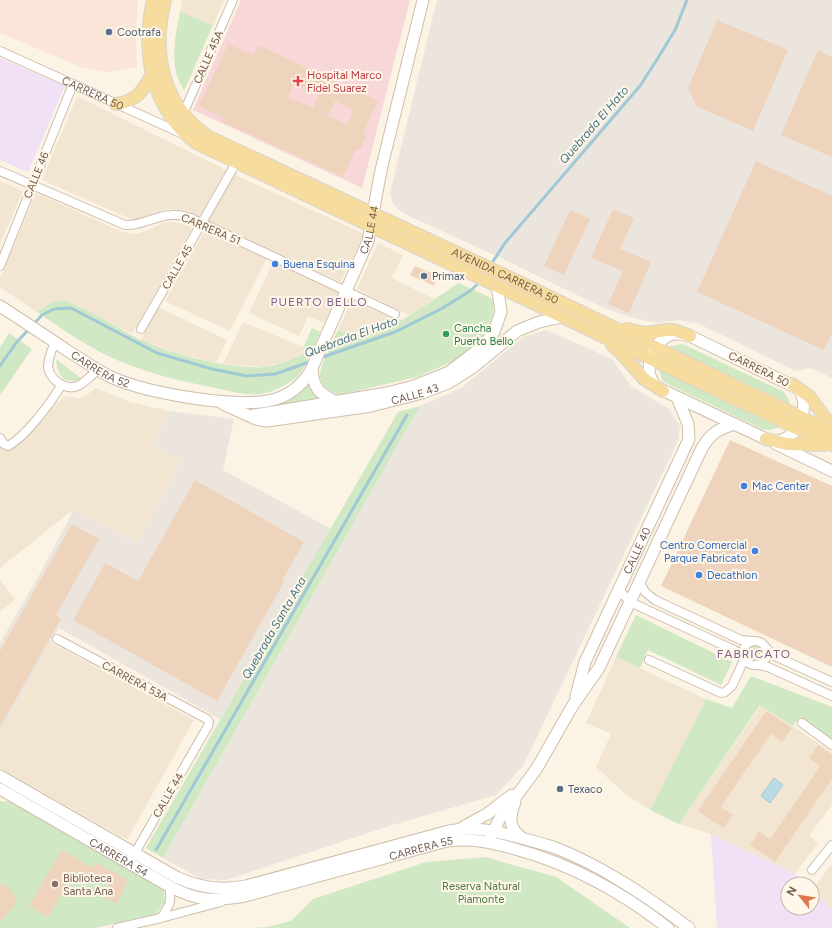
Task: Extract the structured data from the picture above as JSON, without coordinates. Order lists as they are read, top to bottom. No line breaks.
{"streets":{"main road":["CARRERA 50","CALLE 44","AVENIDA CARRERA 50","CARRERA 52","CALLE 43","CALLE 40","CARRERA 55","CARRERA 54"],"street":["CALLE 45A","CALLE 46","CARRERA 51","CALLE 45","CARRERA 53A"]},"crossings":[["CALLE 45A","AVENIDA CARRERA 50"],["CARRERA 50","CALLE 46"],["CARRERA 50","AVENIDA CARRERA 50"],["CARRERA 50","CALLE 40"],["CALLE 46","CARRERA 51"],["CARRERA 51","CALLE 44"],["CARRERA 51","CALLE 45"],["CALLE 44","AVENIDA CARRERA 50"],["CALLE 44","CARRERA 52"],["CALLE 44","CALLE 43"],["CALLE 44","CARRERA 53A"],["CALLE 44","CARRERA 54"],["CALLE 45","AVENIDA CARRERA 50"],["AVENIDA CARRERA 50","CALLE 43"],["CARRERA 52","CALLE 43"],["CALLE 40","CARRERA 55"],["CARRERA 55","CARRERA 54"]],"districts":["PUERTO BELLO","FABRICATO"],"water":["Quebrada El Hato","Quebrada Santa Ana"],"parks":["Reserva Natural Piamonte"],"places":{"other":["Cootrafa","Buena Esquina","Primax","Cancha Puerto Bello","Mac Center","Centro Comercial Parque Fabricato","Decathlon","Texaco","Biblioteca Santa Ana"],"health":["Hospital Marco Fidel Suarez"]},"north":"top left"}
